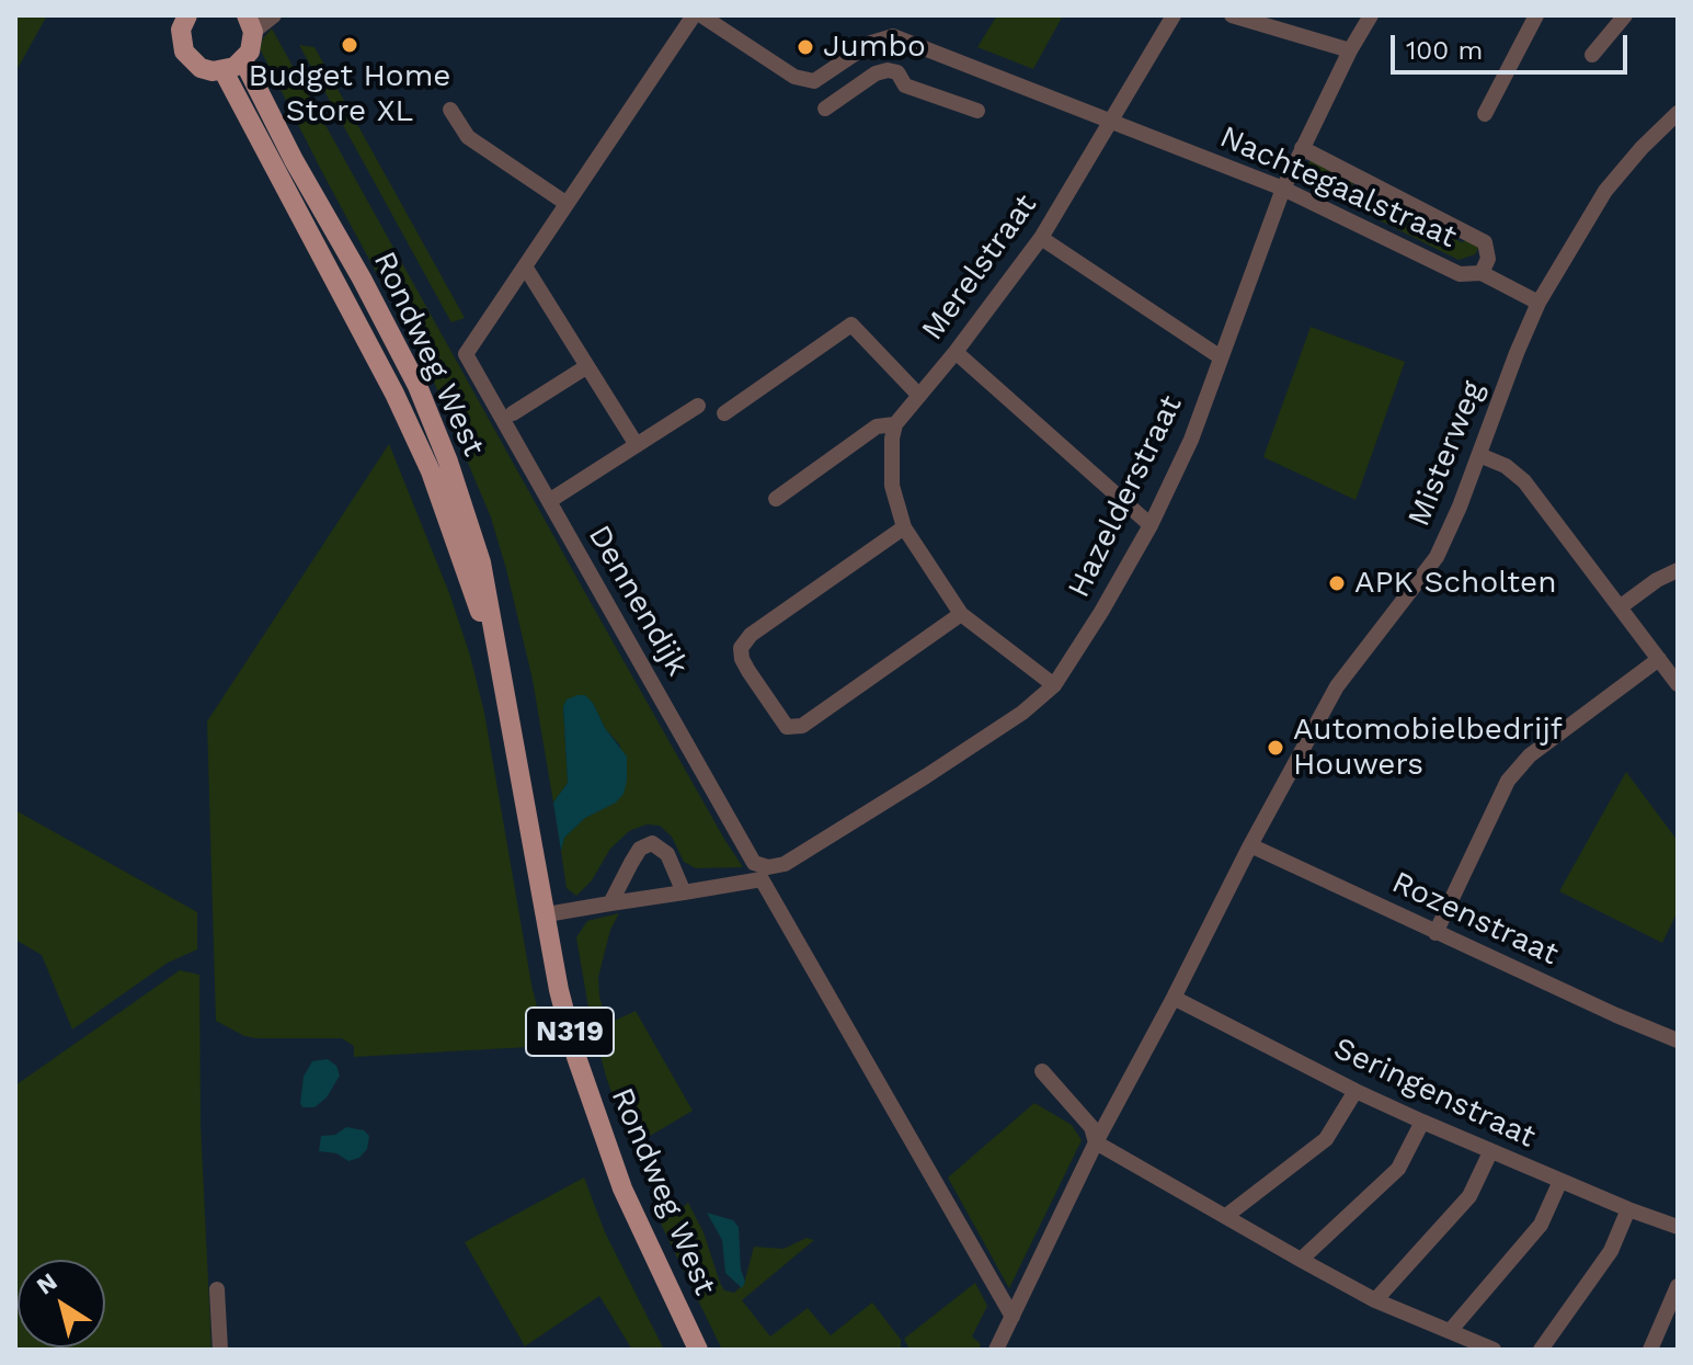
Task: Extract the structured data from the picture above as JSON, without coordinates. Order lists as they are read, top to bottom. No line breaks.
{"streets":{"main road":["Rondweg West","N319"],"street":["Nachtegaalstraat","Merelstraat","Misterweg","Hazelderstraat","Dennendijk","Rozenstraat","Seringenstraat"]},"crossings":[["Nachtegaalstraat","Merelstraat"],["Nachtegaalstraat","Misterweg"],["Nachtegaalstraat","Hazelderstraat"],["Misterweg","Rozenstraat"],["Misterweg","Seringenstraat"],["Hazelderstraat","Dennendijk"]],"places":["Budget Home Store XL","Jumbo","APK Scholten","Automobielbedrijf Houwers"],"scale_bar":"100 m","north":"top left"}
